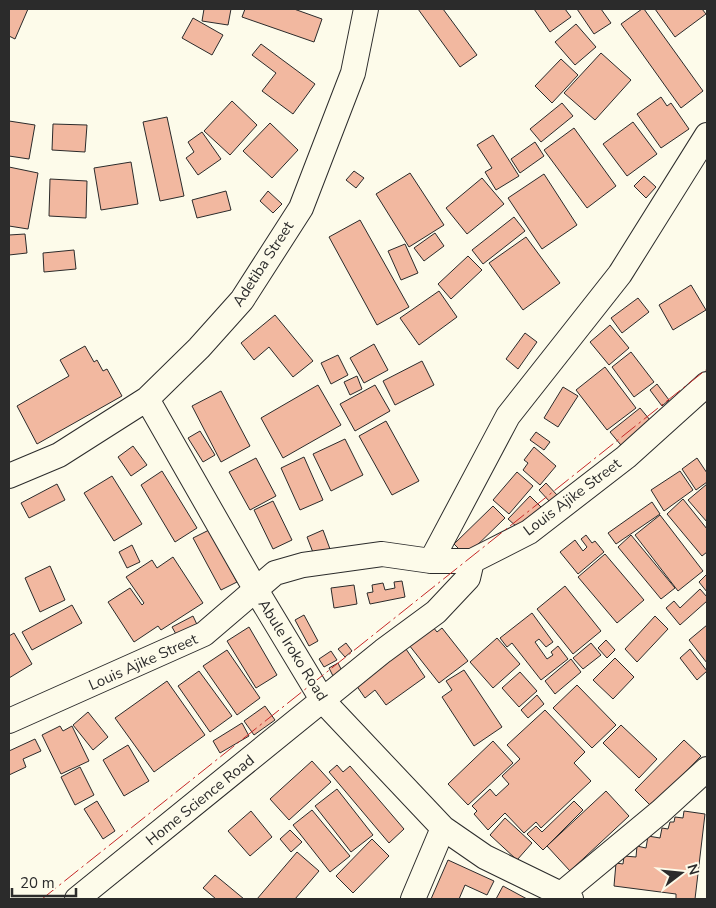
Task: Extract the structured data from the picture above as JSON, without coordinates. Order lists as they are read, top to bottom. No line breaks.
{"streets":{"street":["Adetiba Street","Louis Ajike Street","Abule Iroko Road","Home Science Road"]},"crossings":[["Adetiba Street","Abule Iroko Road"],["Louis Ajike Street","Abule Iroko Road"],["Louis Ajike Street","Home Science Road"],["Abule Iroko Road","Home Science Road"]],"scale_bar":"20 m","north":"right"}
